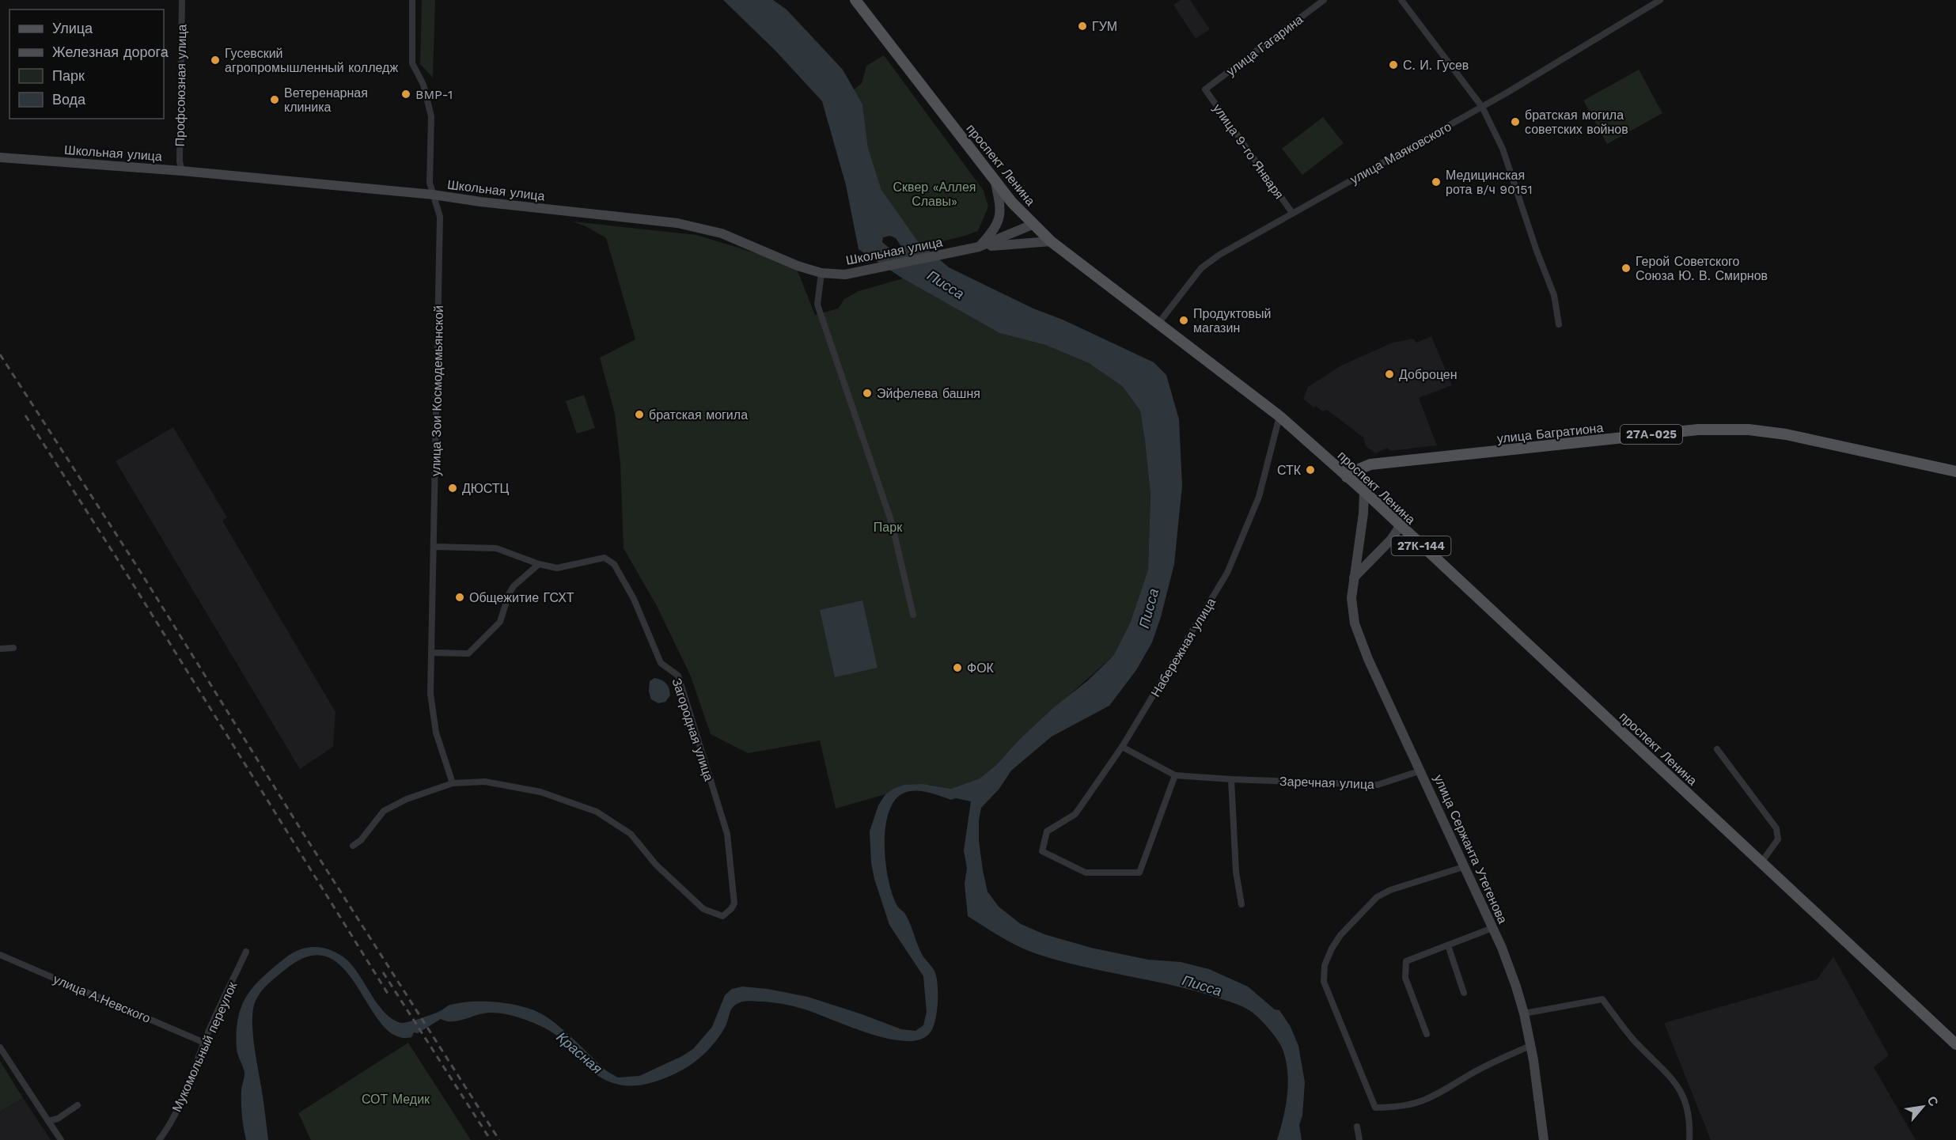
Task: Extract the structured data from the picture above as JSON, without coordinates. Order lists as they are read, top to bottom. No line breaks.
{"streets":{"main road":["Школьная улица","проспект Ленина","улица Багратиона","27А-025","27К-144","улица Сержанта Утегенова"],"street":["улица Гагарина","Профсоюзная улица","улица 9-го Января","улица Маяковского","улица Зои Космодемьянской","Набережная улица","Загородная улица","Заречная улица","улица А.Невского","Мукомольный переулок"]},"crossings":[["улица Гагарина","улица 9-го Января"],["Профсоюзная улица","Школьная улица"],["улица 9-го Января","улица Маяковского"],["Школьная улица","проспект Ленина"],["Школьная улица","улица Зои Космодемьянской"],["улица Маяковского","проспект Ленина"],["проспект Ленина","улица Багратиона"],["проспект Ленина","Набережная улица"],["проспект Ленина","улица Сержанта Утегенова"],["улица Зои Космодемьянской","Загородная улица"],["Набережная улица","Заречная улица"],["Заречная улица","улица Сержанта Утегенова"],["улица А.Невского","Мукомольный переулок"]],"water":["Писса","Красная"],"parks":["Сквер «Аллея Славы»","Парк","СОТ Медик"],"places":["ГУМ","Гусевский агропромышленный колледж","С. И. Гусев","BMP-1","Ветеренарная клиника","братская могила советских войнов","Медицинская рота в/ч 90151","Герой Советского Союза Ю. В. Смирнов","Продуктовый магазин","Доброцен","Эйфелева башня","братская могила","СТК","ДЮСТЦ","Общежитие ГСХТ","ФОК"],"legend":["Улица","Железная дорога","Парк","Вода"],"north":"top right"}
